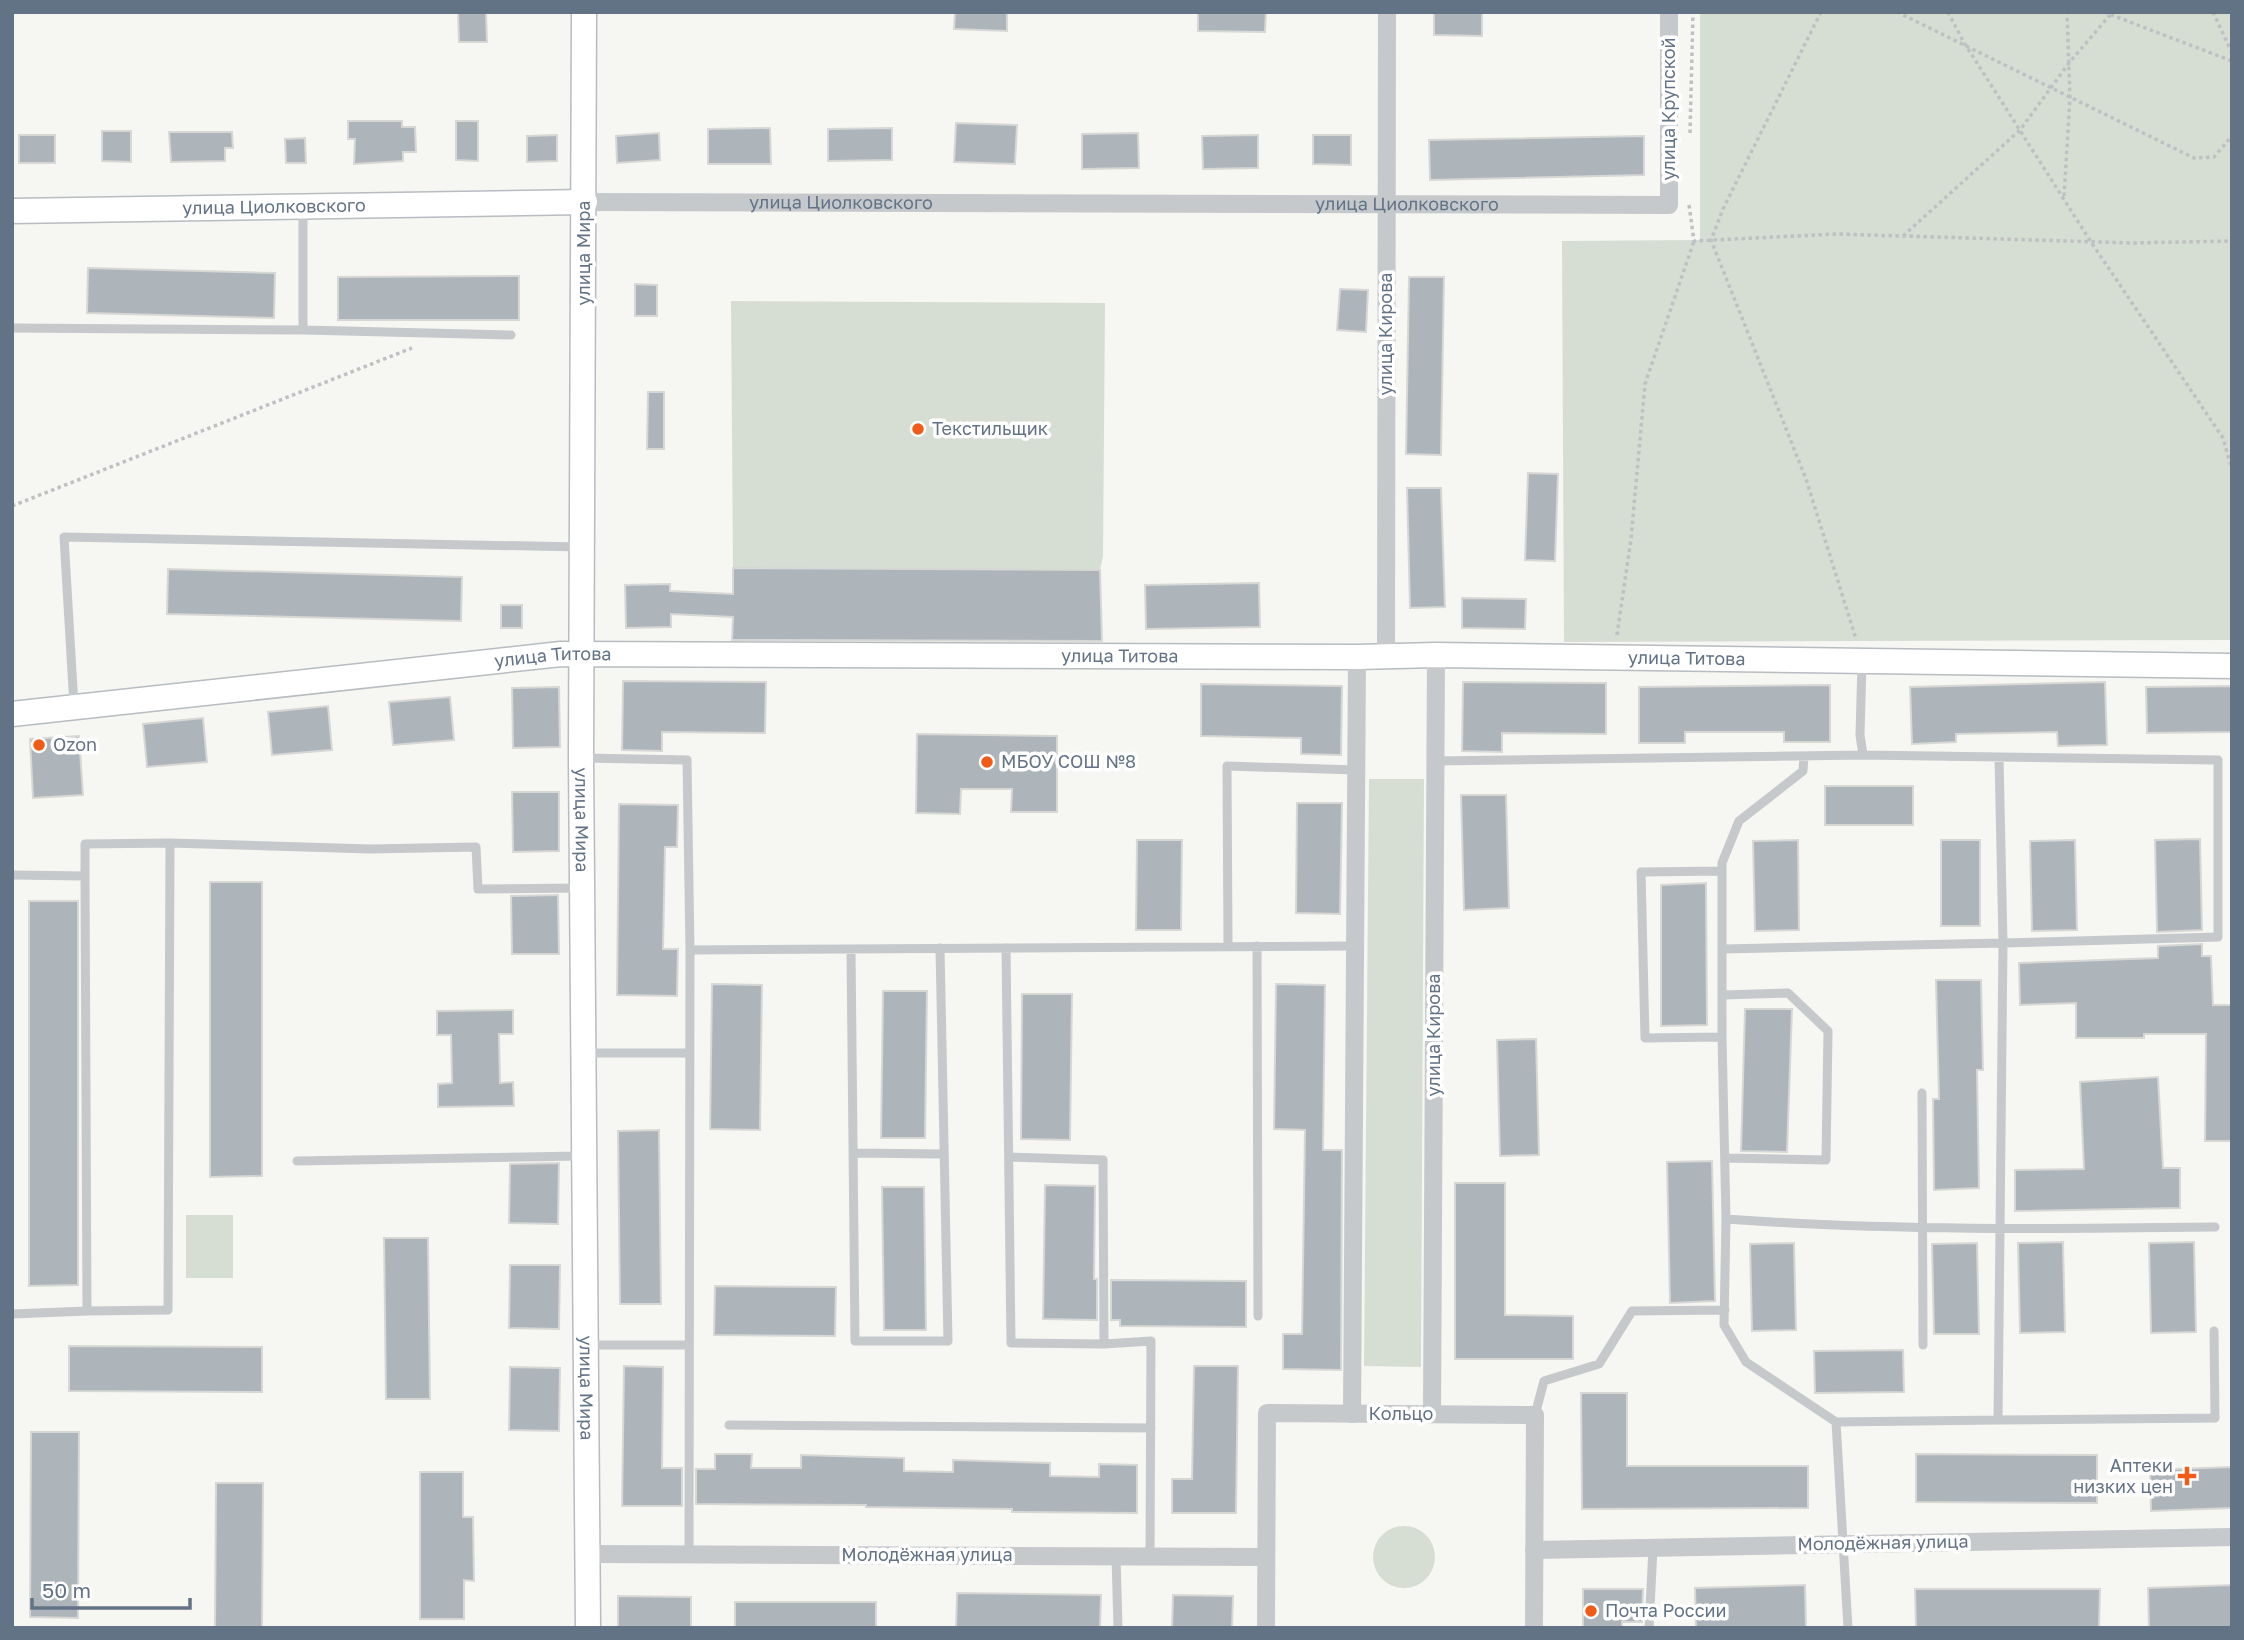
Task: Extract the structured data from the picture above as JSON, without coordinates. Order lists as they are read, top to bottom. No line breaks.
{"streets":{"street":["улица Крупской","улица Циолковского","улица Мира","улица Кирова","улица Титова","Кольцо","Молодёжная улица"]},"crossings":[["улица Крупской","улица Циолковского"],["улица Циолковского","улица Мира"],["улица Циолковского","улица Кирова"],["улица Мира","улица Титова"],["улица Мира","Молодёжная улица"],["улица Кирова","улица Титова"],["улица Кирова","Кольцо"],["Кольцо","Молодёжная улица"]],"places":{"other":["Текстильщик","Ozon","МБОУ СОШ №8","Почта России"],"health":["Аптеки низких цен"]},"scale_bar":"50 m"}
